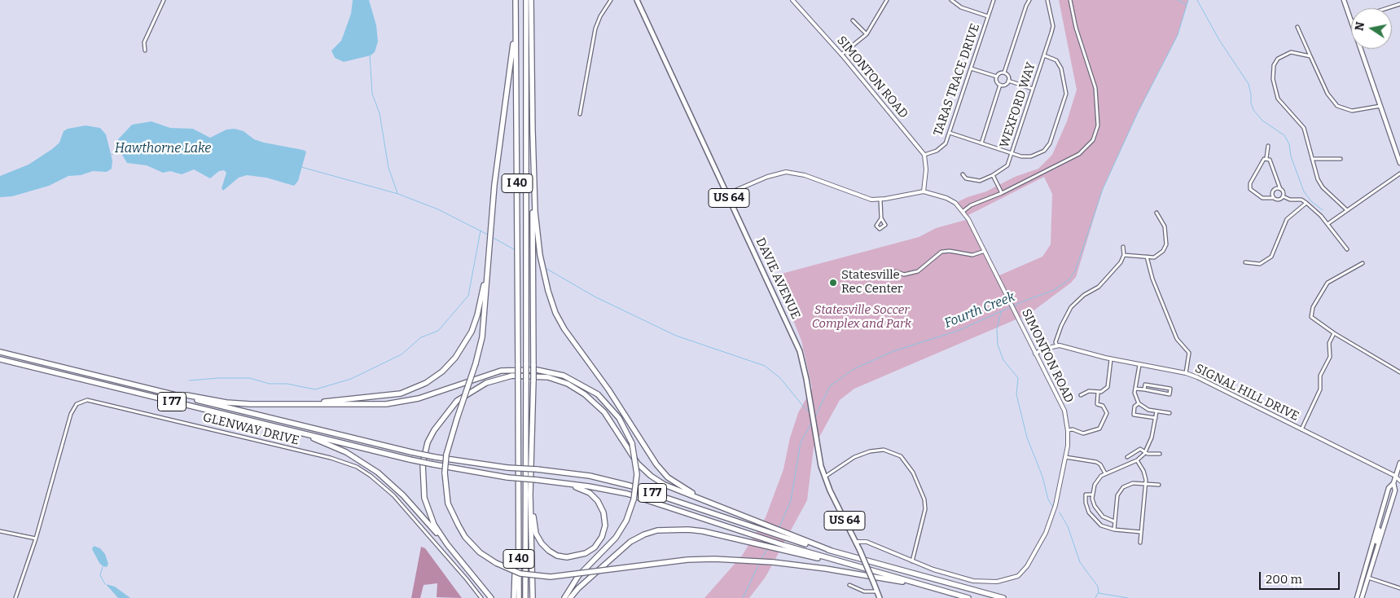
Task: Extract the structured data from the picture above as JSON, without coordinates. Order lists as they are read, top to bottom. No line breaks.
{"streets":{"highway":["I 40","I 77"],"main road":["US 64","DAVIE AVENUE"],"street":["SIMONTON ROAD","TARAS TRACE DRIVE","WEXFORD WAY","SIGNAL HILL DRIVE","GLENWAY DRIVE"]},"crossings":[["SIMONTON ROAD","TARAS TRACE DRIVE"],["SIMONTON ROAD","DAVIE AVENUE"]],"water":["Hawthorne Lake","Fourth Creek"],"parks":["Statesville Soccer Complex and Park"],"places":["Statesville Rec Center"],"scale_bar":"200 m","north":"left"}
